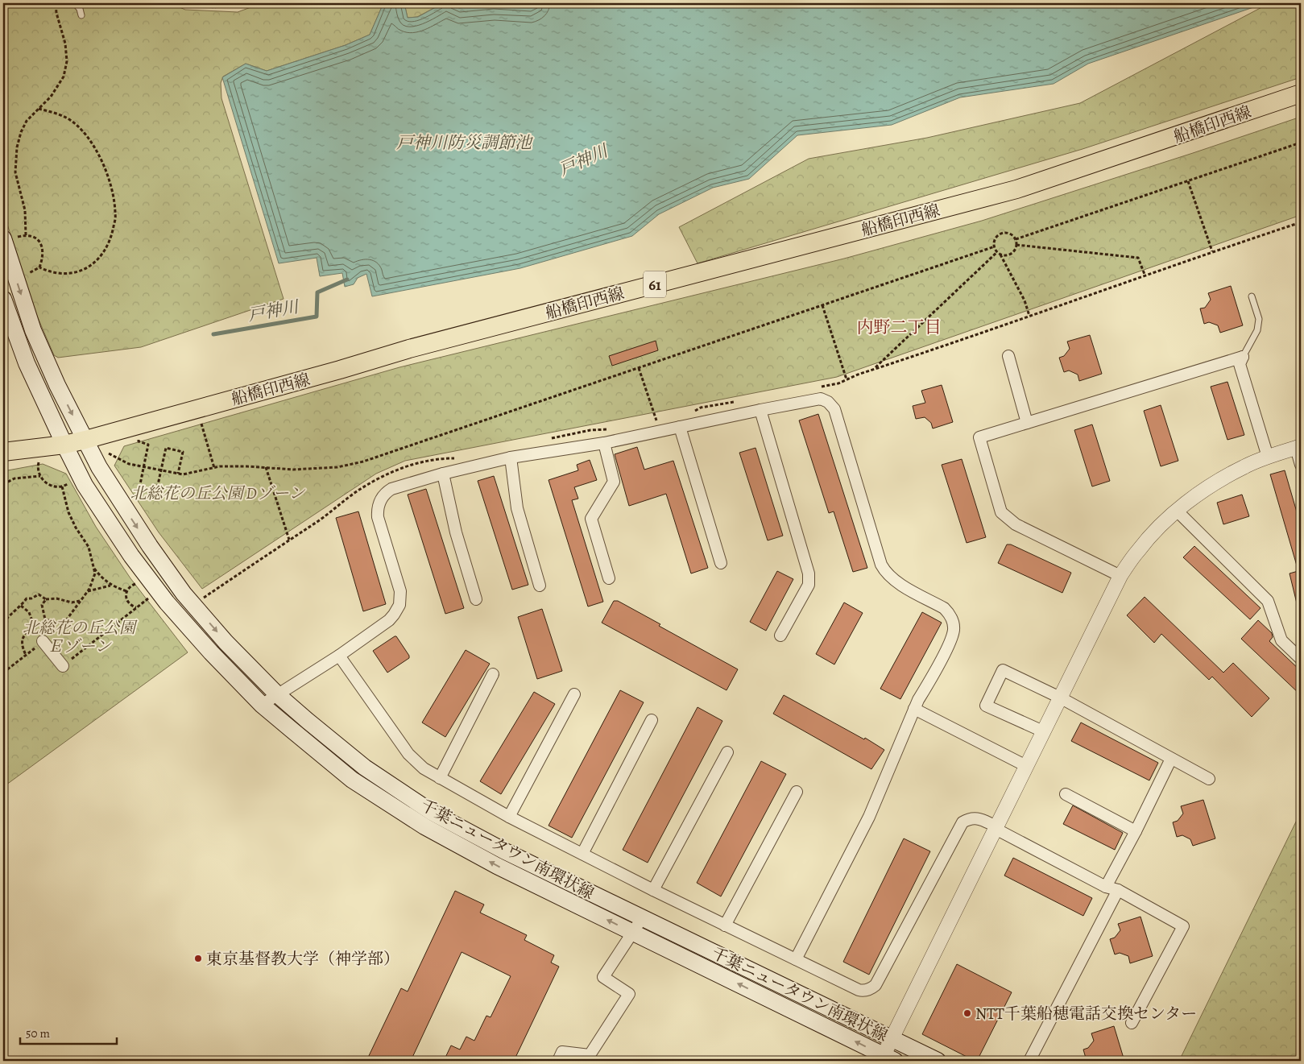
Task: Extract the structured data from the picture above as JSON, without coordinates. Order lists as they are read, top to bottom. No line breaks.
{"streets":{"main road":["船橋印西線","61","千葉ニュータウン南環状線"]},"crossings":[["船橋印西線","千葉ニュータウン南環状線"]],"districts":["内野二丁目"],"water":["戸神川防災調節池","戸神川"],"parks":["北総花の丘公園 Dゾーン","北総花の丘公園 Ｅゾーン"],"places":["東京基督教大学（神学部）","NTT千葉船穂電話交換センター"],"scale_bar":"50 m"}
